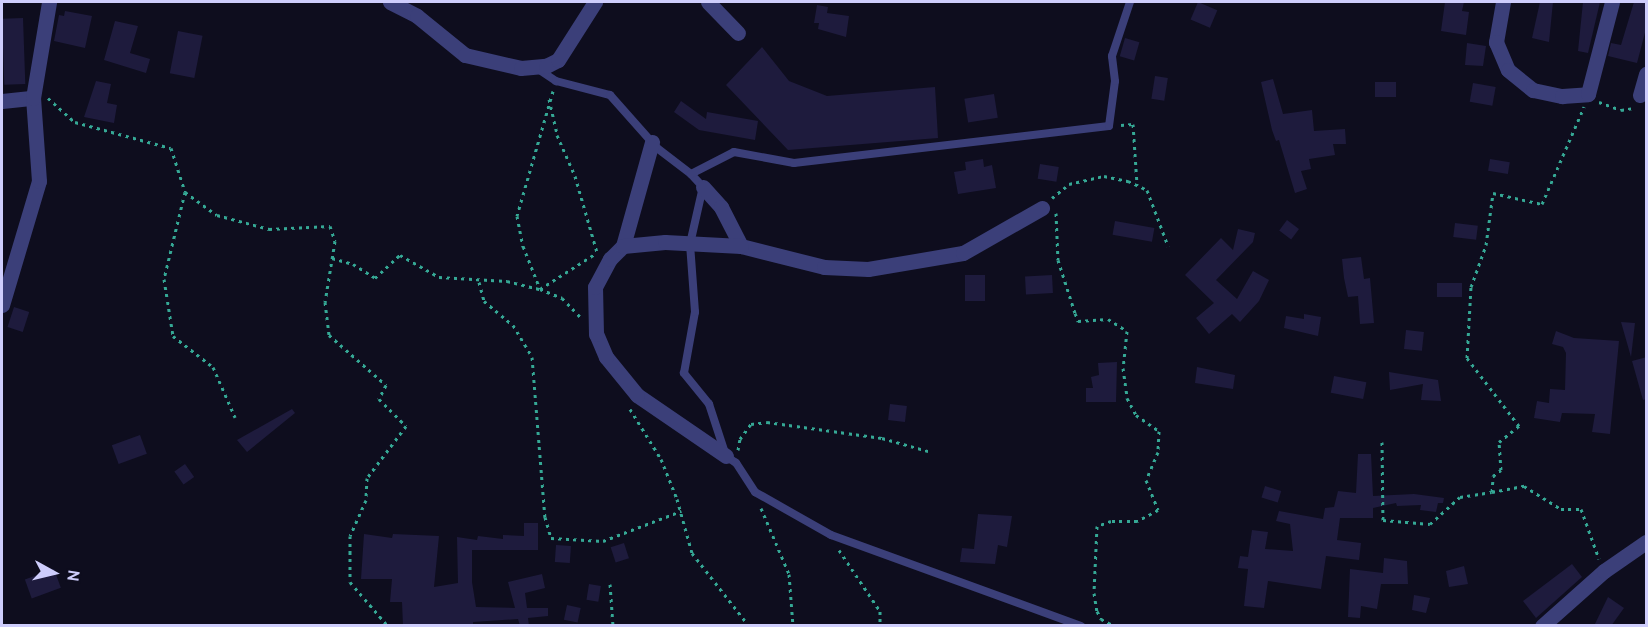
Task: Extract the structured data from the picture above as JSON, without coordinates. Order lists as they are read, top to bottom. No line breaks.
{"north":"right"}
